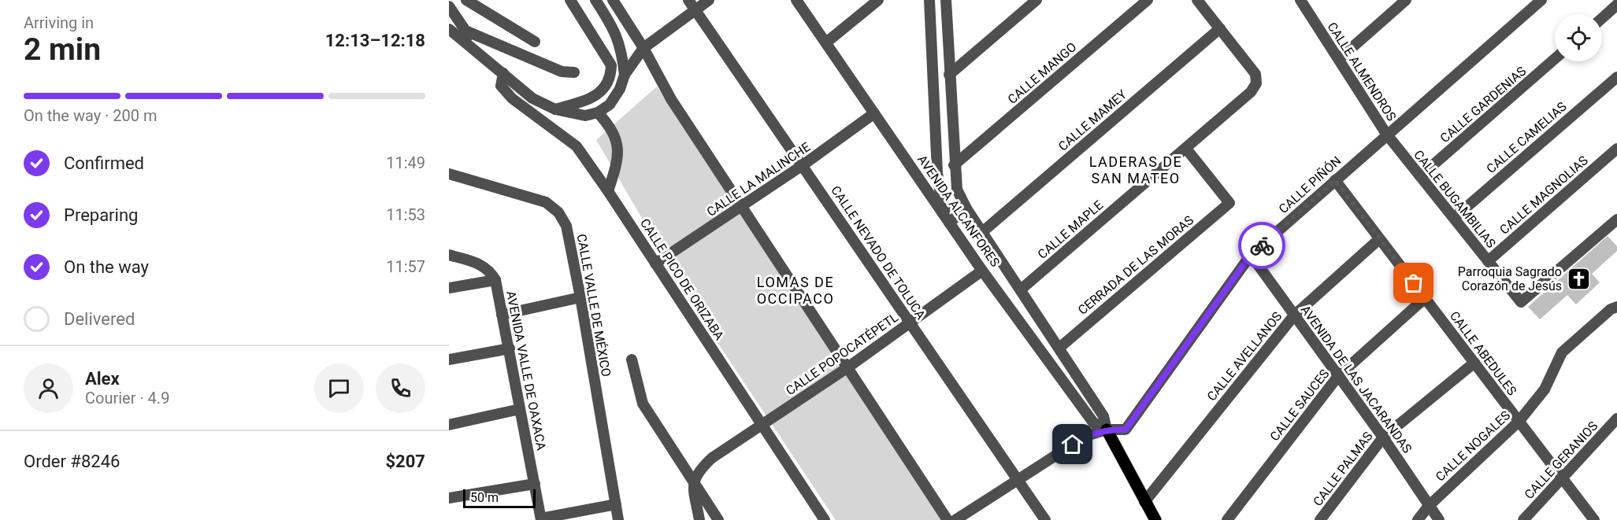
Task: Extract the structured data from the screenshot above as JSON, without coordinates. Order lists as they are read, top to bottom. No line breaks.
{"streets":{"main road":["AVENIDA ALCANFORES"],"street":["CALLE ALMENDROS","CALLE MANGO","CALLE GARDENIAS","CALLE MAMEY","CALLE CAMELIAS","CALLE LA MALINCHE","CALLE PIÑÓN","CALLE MAGNOLIAS","CALLE BUGAMBILIAS","CALLE MAPLE","CALLE NEVADO DE TOLUCA","CERRADA DE LAS MORAS","CALLE PICO DE ORIZABA","CALLE VALLE DE MÉXICO","CALLE ABEDULES","CALLE POPOCATÉPETL","CALLE AVELLANOS","AVENIDA VALLE DE OAXACA","AVENIDA DE LAS JACARANDAS","CALLE SAUCES","CALLE NOGALES","CALLE GERANIOS","CALLE PALMAS"]},"crossings":[["CALLE ALMENDROS","CALLE PIÑÓN"],["CALLE ALMENDROS","CALLE BUGAMBILIAS"],["CALLE MANGO","AVENIDA ALCANFORES"],["CALLE GARDENIAS","CALLE BUGAMBILIAS"],["CALLE MAMEY","AVENIDA ALCANFORES"],["CALLE MAMEY","CALLE MAPLE"],["CALLE CAMELIAS","CALLE BUGAMBILIAS"],["CALLE LA MALINCHE","AVENIDA ALCANFORES"],["CALLE LA MALINCHE","CALLE NEVADO DE TOLUCA"],["CALLE LA MALINCHE","CALLE PICO DE ORIZABA"],["CALLE PIÑÓN","CALLE BUGAMBILIAS"],["CALLE PIÑÓN","AVENIDA ALCANFORES"],["CALLE PIÑÓN","CALLE ABEDULES"],["CALLE PIÑÓN","AVENIDA DE LAS JACARANDAS"],["CALLE MAGNOLIAS","CALLE BUGAMBILIAS"],["AVENIDA ALCANFORES","CALLE MAPLE"],["AVENIDA ALCANFORES","CERRADA DE LAS MORAS"],["AVENIDA ALCANFORES","CALLE POPOCATÉPETL"],["AVENIDA ALCANFORES","CALLE AVELLANOS"],["CALLE MAPLE","CERRADA DE LAS MORAS"],["CALLE NEVADO DE TOLUCA","CALLE POPOCATÉPETL"],["CALLE PICO DE ORIZABA","CALLE POPOCATÉPETL"],["CALLE ABEDULES","CALLE AVELLANOS"],["CALLE ABEDULES","CALLE SAUCES"],["CALLE ABEDULES","CALLE NOGALES"],["CALLE ABEDULES","CALLE GERANIOS"],["CALLE ABEDULES","CALLE PALMAS"],["CALLE AVELLANOS","AVENIDA DE LAS JACARANDAS"],["AVENIDA DE LAS JACARANDAS","CALLE SAUCES"],["AVENIDA DE LAS JACARANDAS","CALLE NOGALES"],["AVENIDA DE LAS JACARANDAS","CALLE PALMAS"]],"districts":["LADERAS DE SAN MATEO","LOMAS DE OCCIPACO"],"places":{"church":["Parroquia Sagrado Corazón de Jesús"]},"scale_bar":"50 m","page":{"heading":["2 min","Arriving in","12:13–12:18"],"panel":["Alex","Courier · 4.9","Order #8246","$207"],"bar":"On the way · 200 m","list":[["Confirmed","11:49"],["Preparing","11:53"],["On the way","11:57"],"Delivered"],"scale":"50 m"}}
